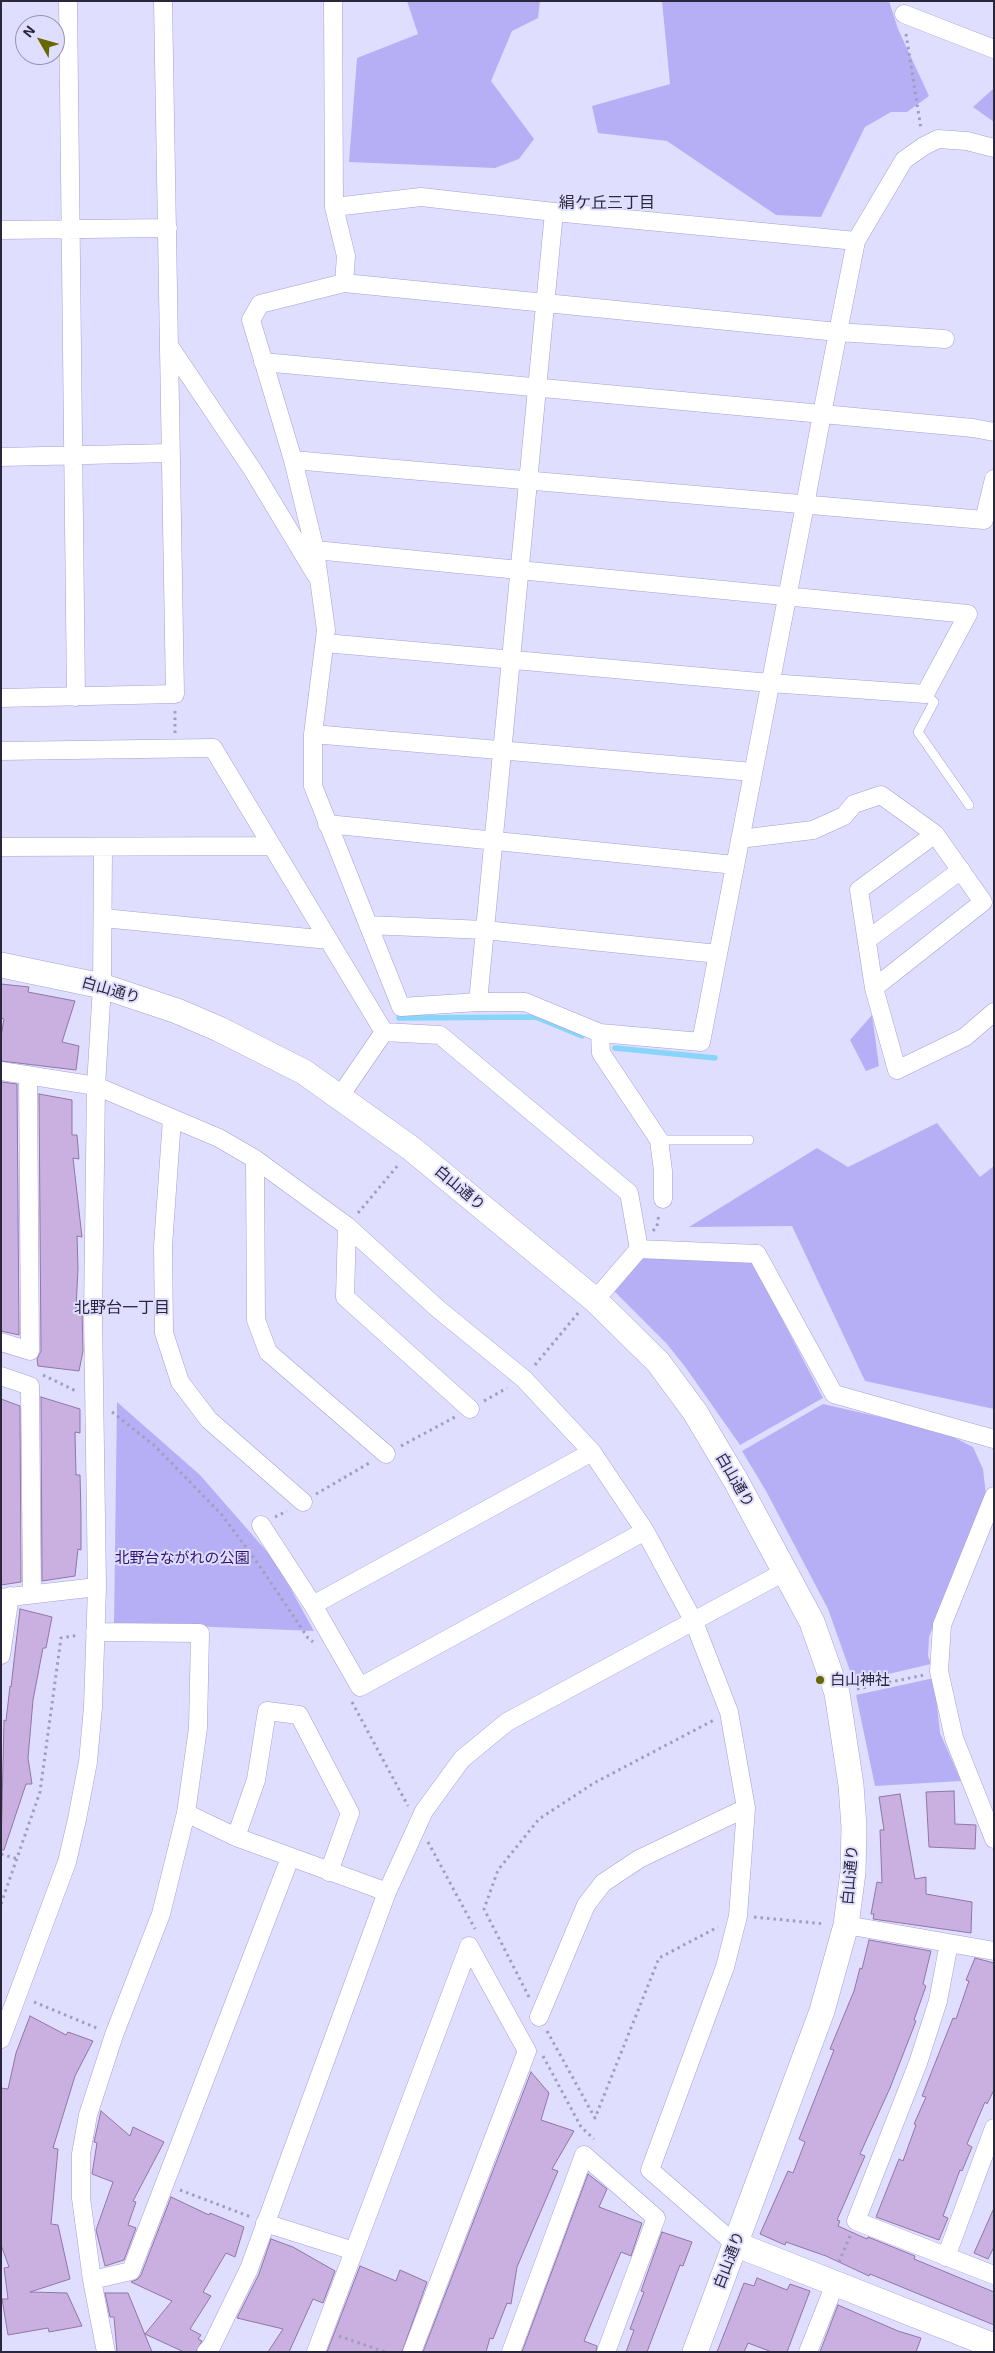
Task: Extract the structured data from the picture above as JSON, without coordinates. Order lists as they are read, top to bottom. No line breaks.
{"streets":{"street":["白山通り"]},"districts":["絹ケ丘三丁目","北野台一丁目"],"parks":["北野台ながれの公園"],"places":["白山神社"],"north":"top left"}
